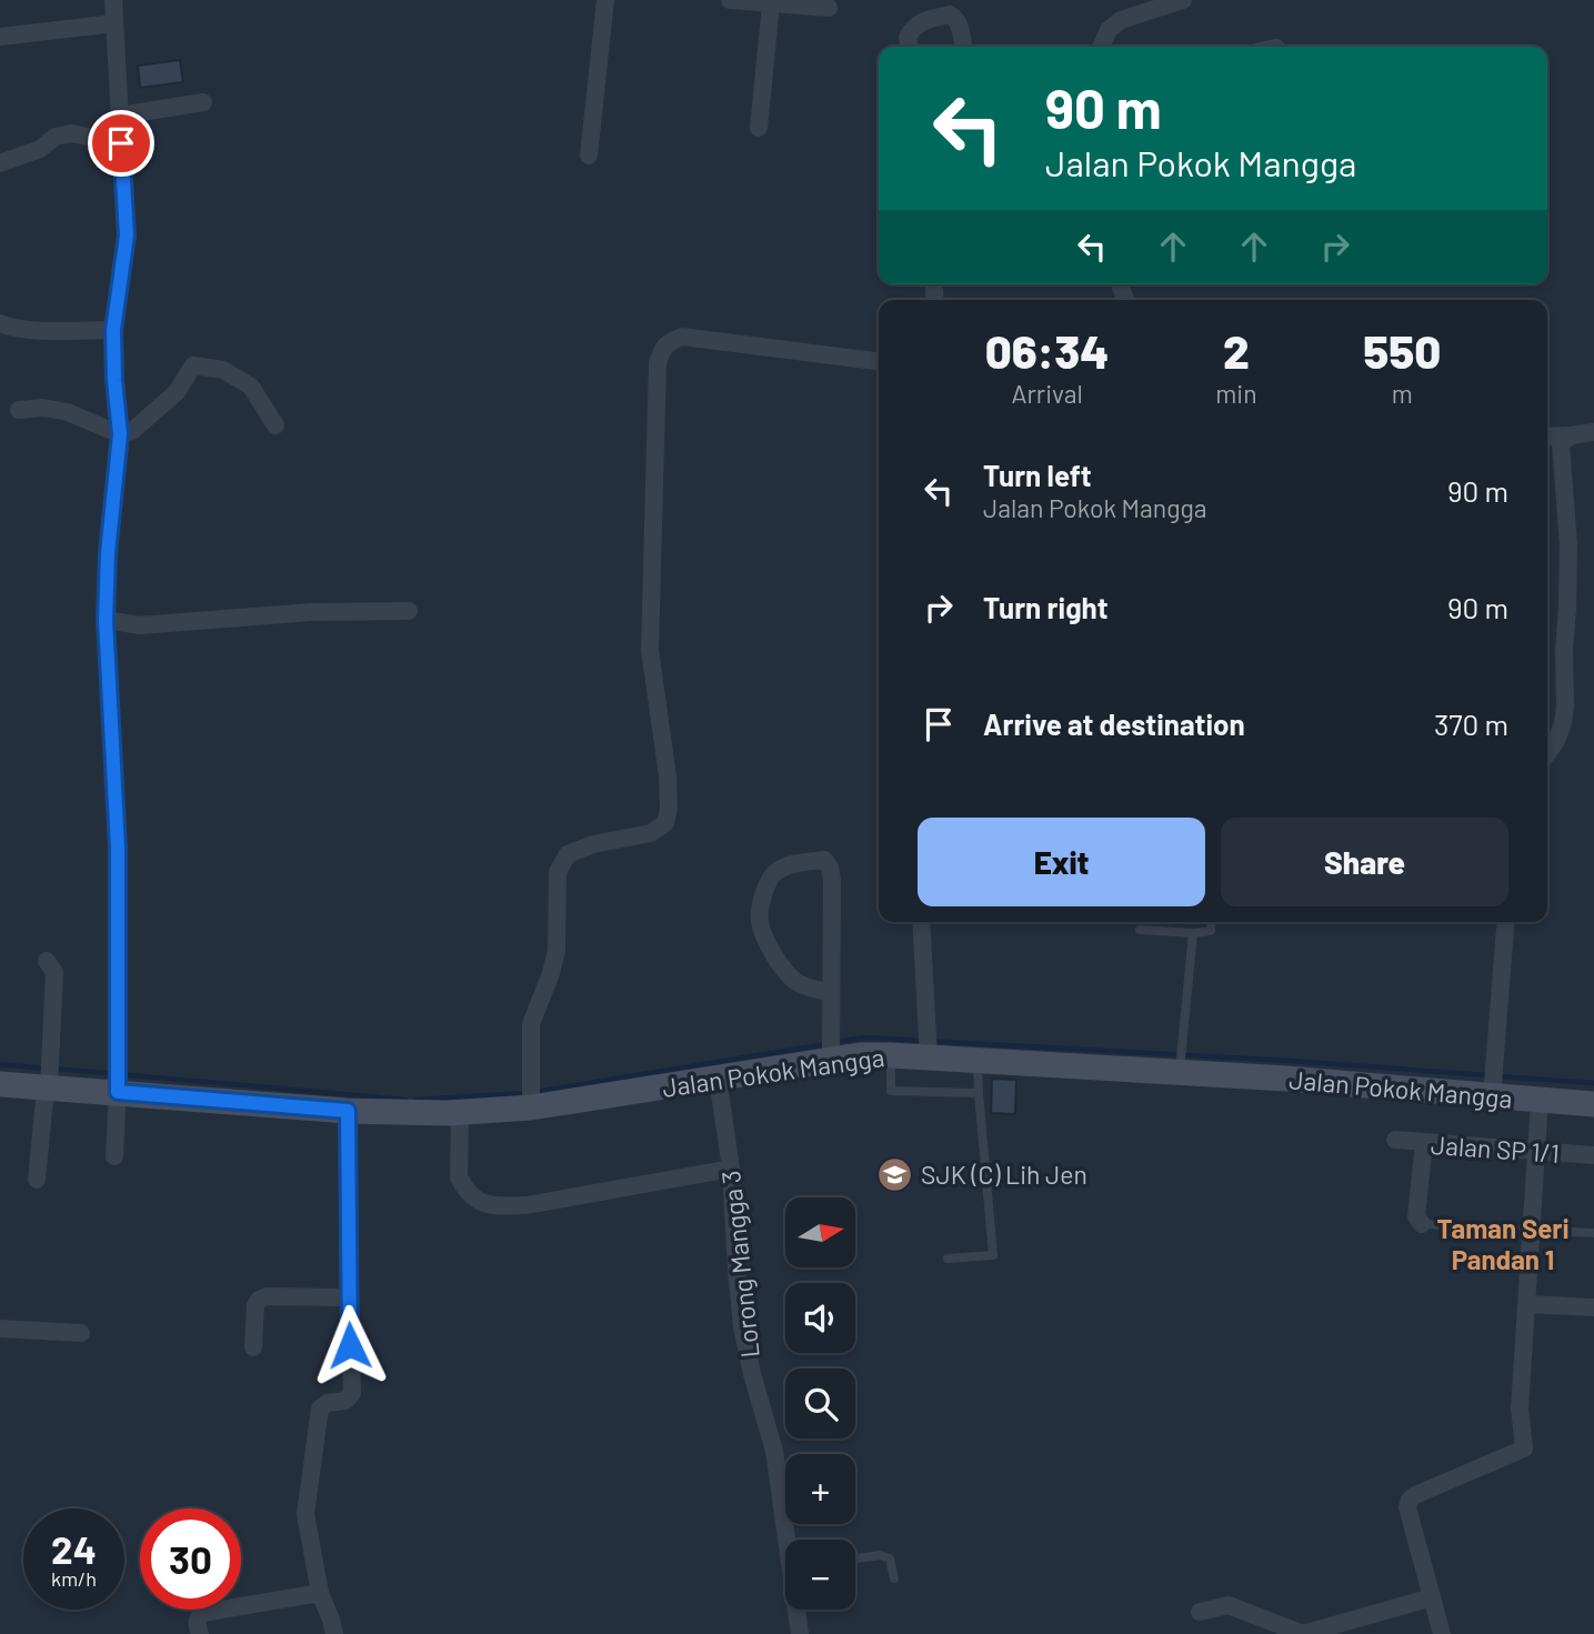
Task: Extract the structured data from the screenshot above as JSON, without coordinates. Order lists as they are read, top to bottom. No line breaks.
{"streets":{"main road":["Jalan Pokok Mangga"],"street":["Jalan SP 1/1","Lorong Mangga 3"]},"crossings":[["Jalan Pokok Mangga","Lorong Mangga 3"]],"districts":["Taman Seri Pandan 1"],"places":{"school or university":["SJK (C) Lih Jen"]},"north":"right","page":{"turn":["90 m","Jalan Pokok Mangga"],"eta":["06:34","Arrival","2","min","550","m"],"list":[{"name":"Turn left","note":"Jalan Pokok Mangga","value":"90 m"},{"name":"Turn right","value":"90 m"},{"name":"Arrive at destination","value":"370 m"}],"buttons":["Exit","Share"],"map_buttons":["+","−"],"speed":"24 km/h","limit":"30"}}
